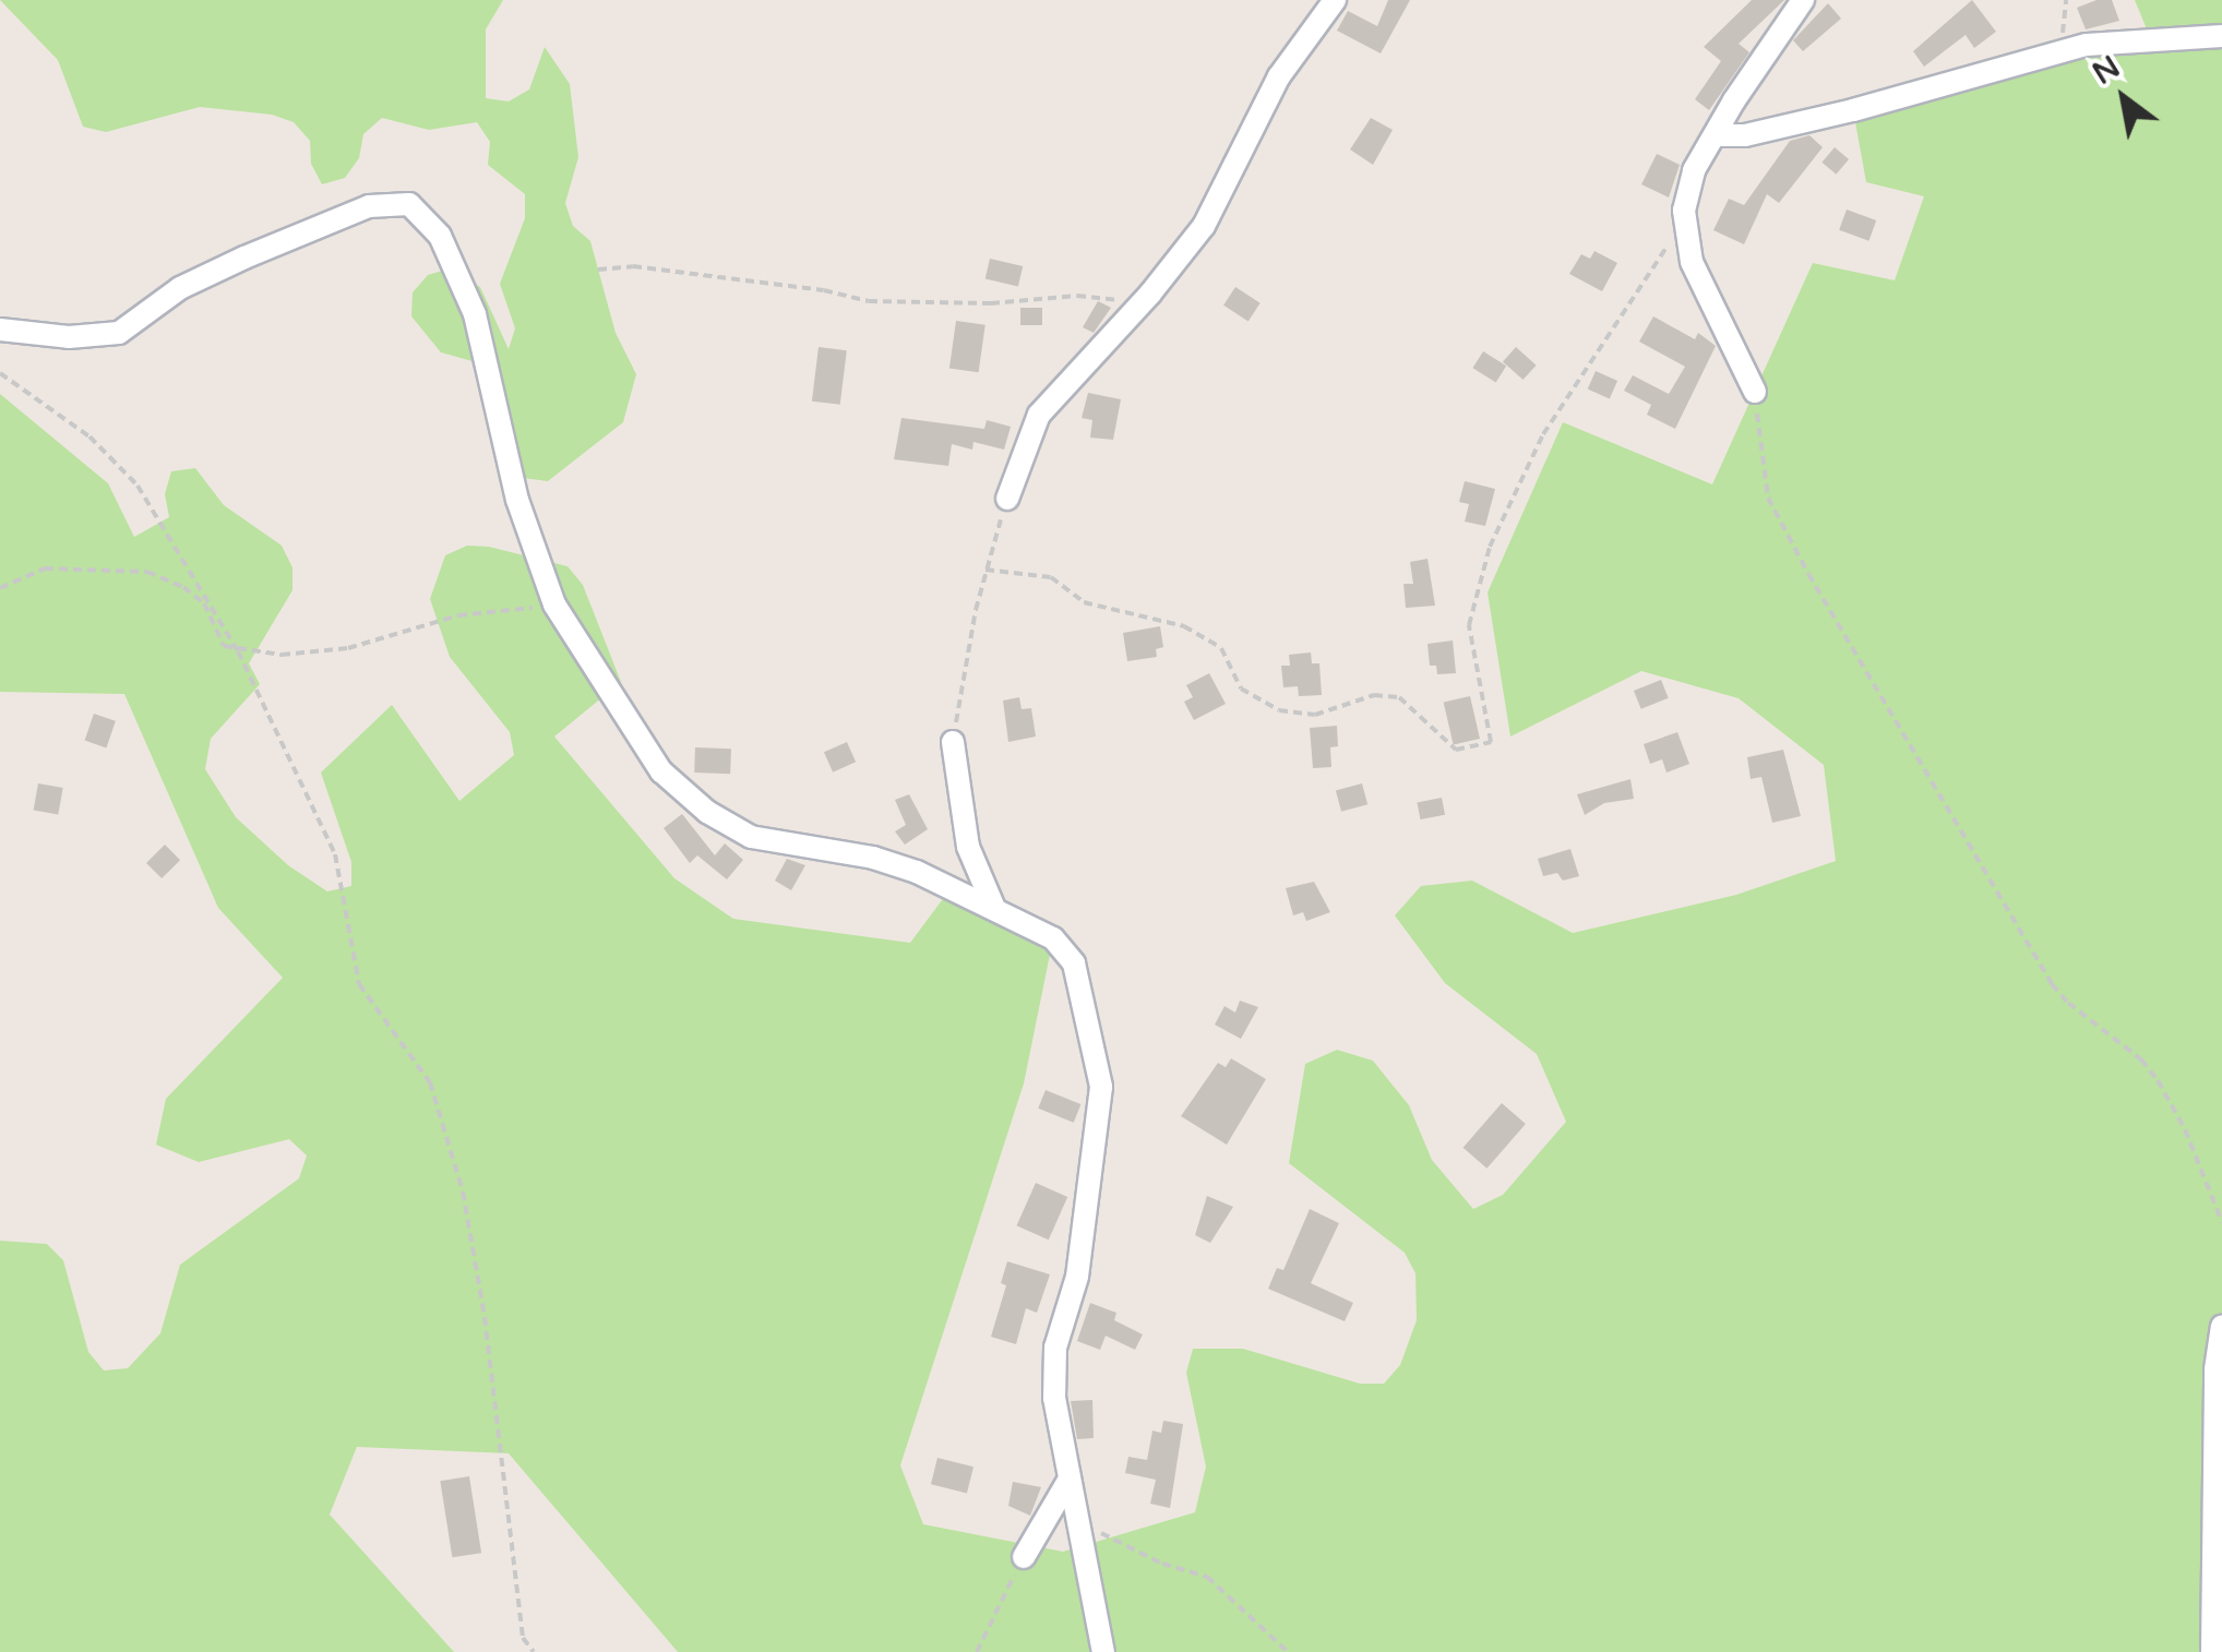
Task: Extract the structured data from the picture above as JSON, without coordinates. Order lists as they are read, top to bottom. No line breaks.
{"north":"top left"}
